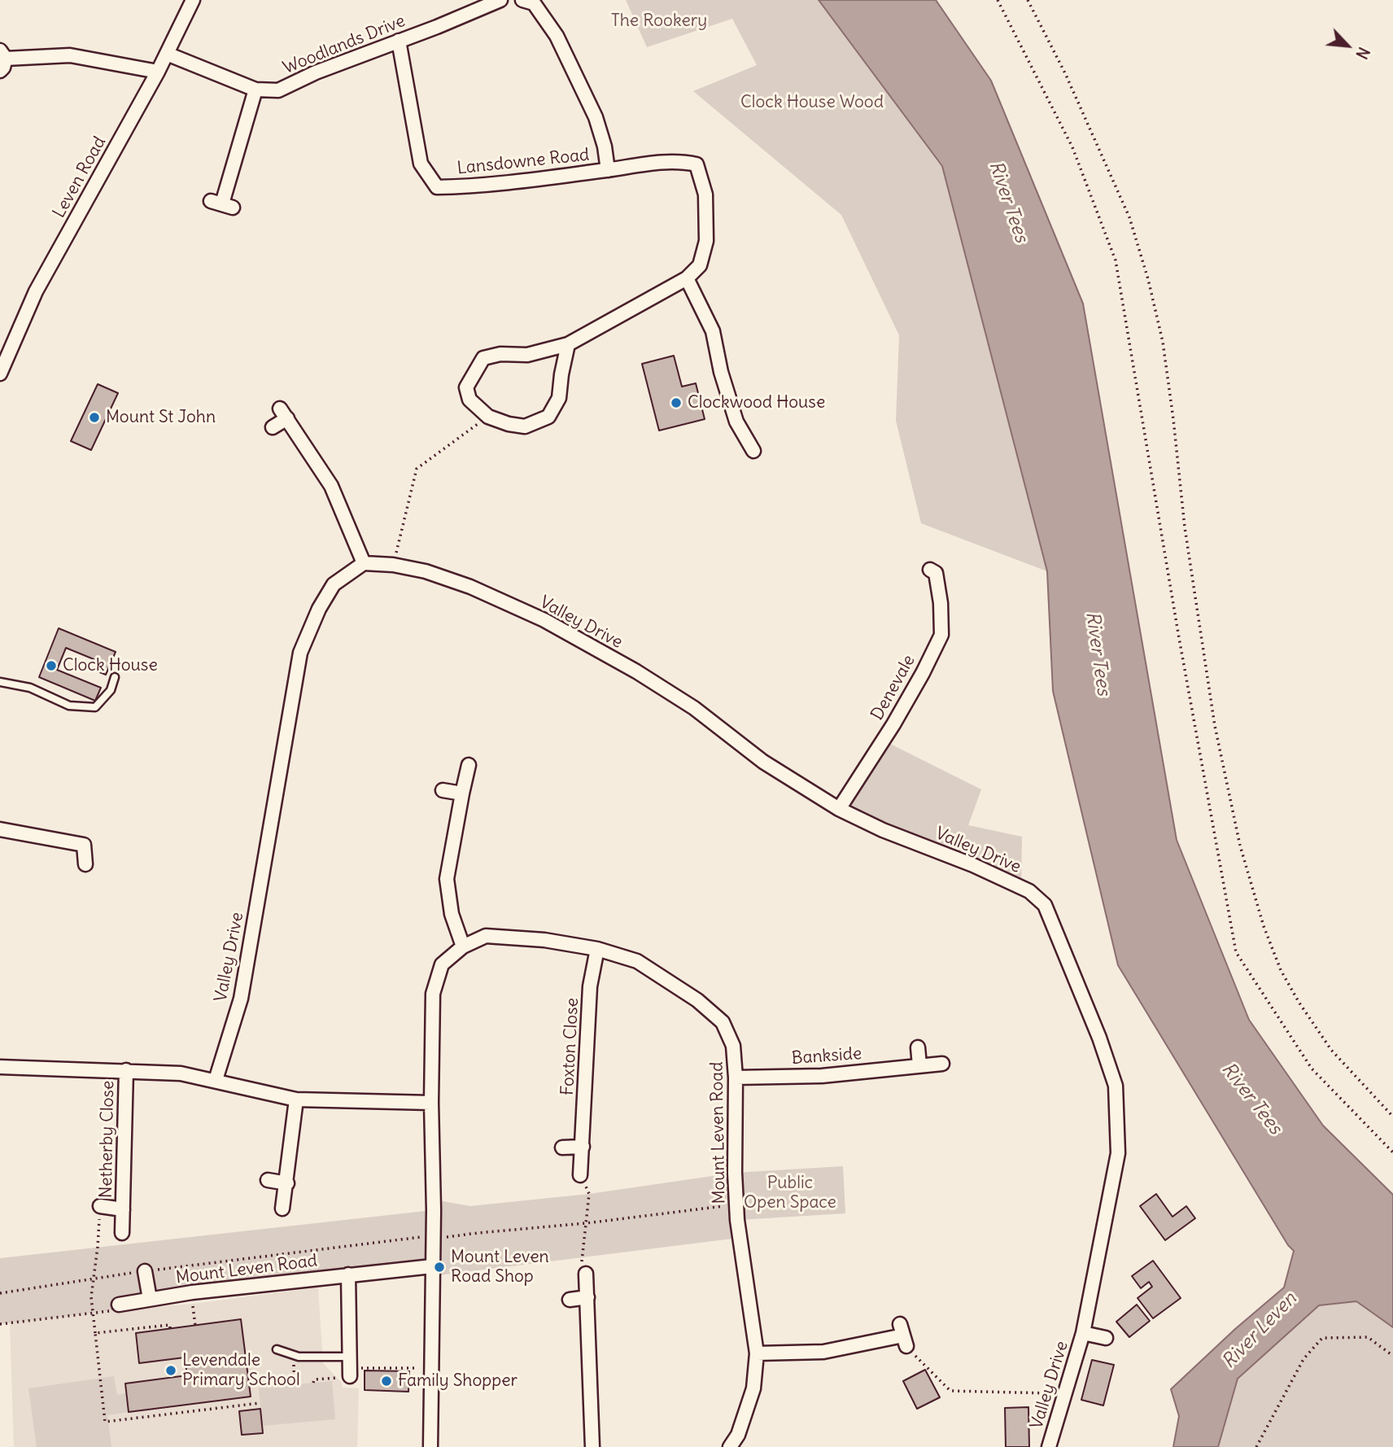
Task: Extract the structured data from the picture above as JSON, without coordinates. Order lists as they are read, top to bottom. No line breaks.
{"streets":{"street":["Woodlands Drive","Lansdowne Road","Leven Road","Valley Drive","Denevale","Foxton Close","Bankside","Mount Leven Road","Netherby Close"]},"crossings":[["Woodlands Drive","Lansdowne Road"],["Woodlands Drive","Leven Road"],["Valley Drive","Denevale"],["Foxton Close","Mount Leven Road"],["Bankside","Mount Leven Road"]],"water":["River Tees","River Leven"],"parks":["The Rookery","Clock House Wood","Public Open Space"],"places":["Clockwood House","Mount St John","Clock House","Mount Leven Road Shop","Levendale Primary School","Family Shopper"],"north":"bottom right"}
